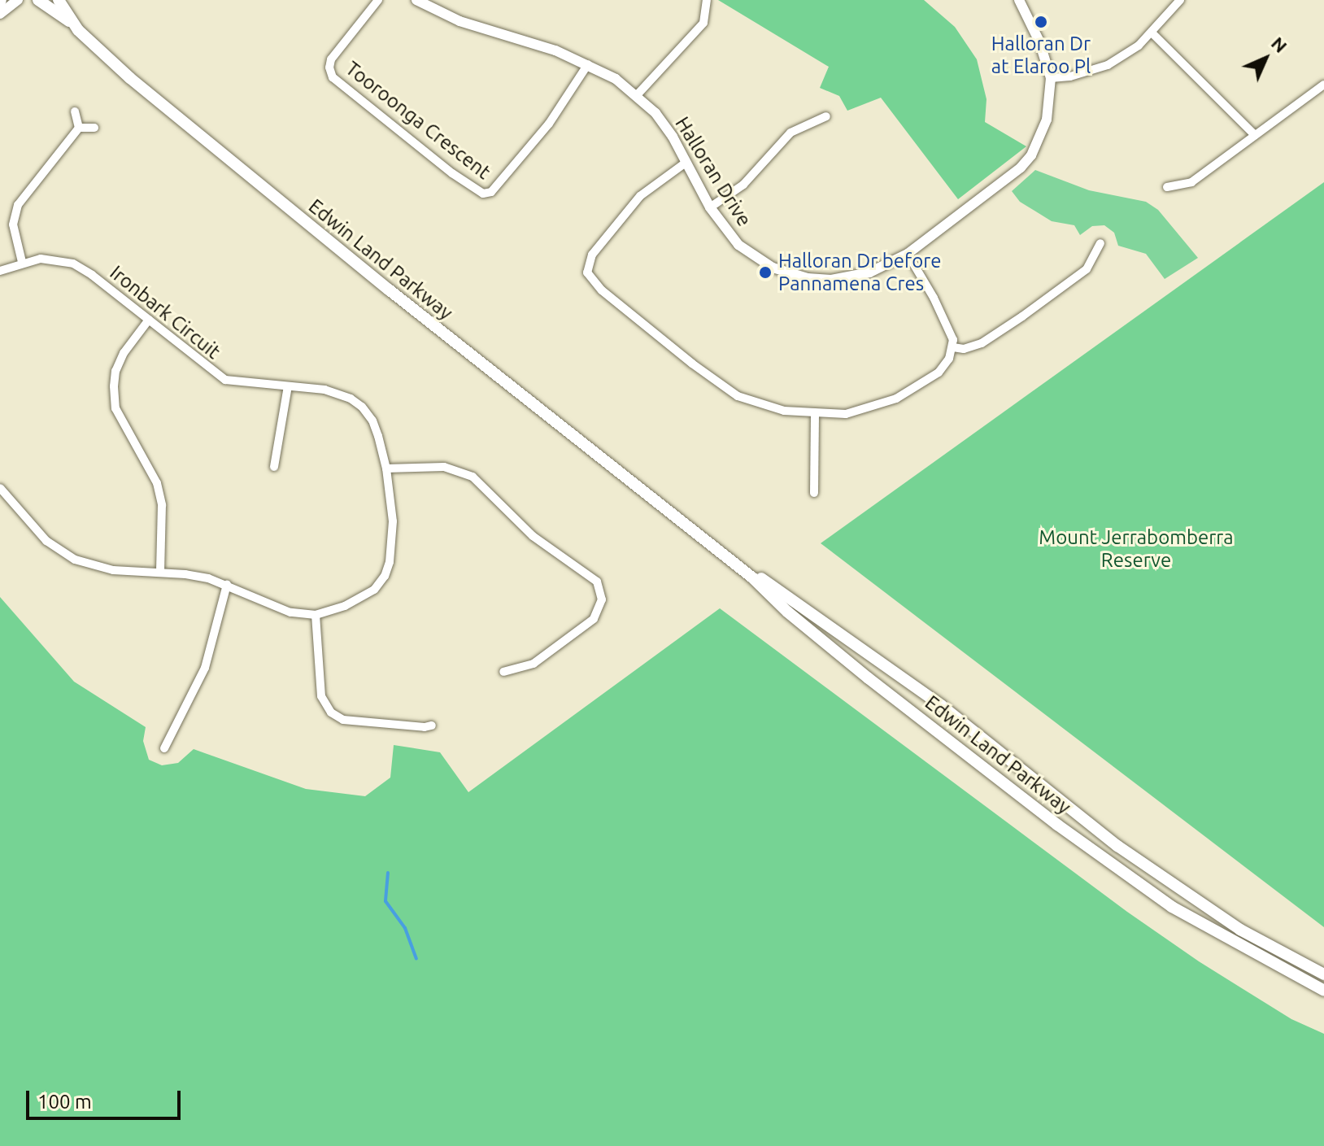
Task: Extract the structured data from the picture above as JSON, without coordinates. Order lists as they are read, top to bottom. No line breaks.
{"streets":{"main road":["Edwin Land Parkway"],"street":["Tooroonga Crescent","Halloran Drive","Ironbark Circuit"]},"crossings":[["Tooroonga Crescent","Halloran Drive"]],"parks":["Mount Jerrabomberra Reserve"],"places":["Halloran Dr at Elaroo Pl","Halloran Dr before Pannamena Cres"],"scale_bar":"100 m","north":"top right"}
